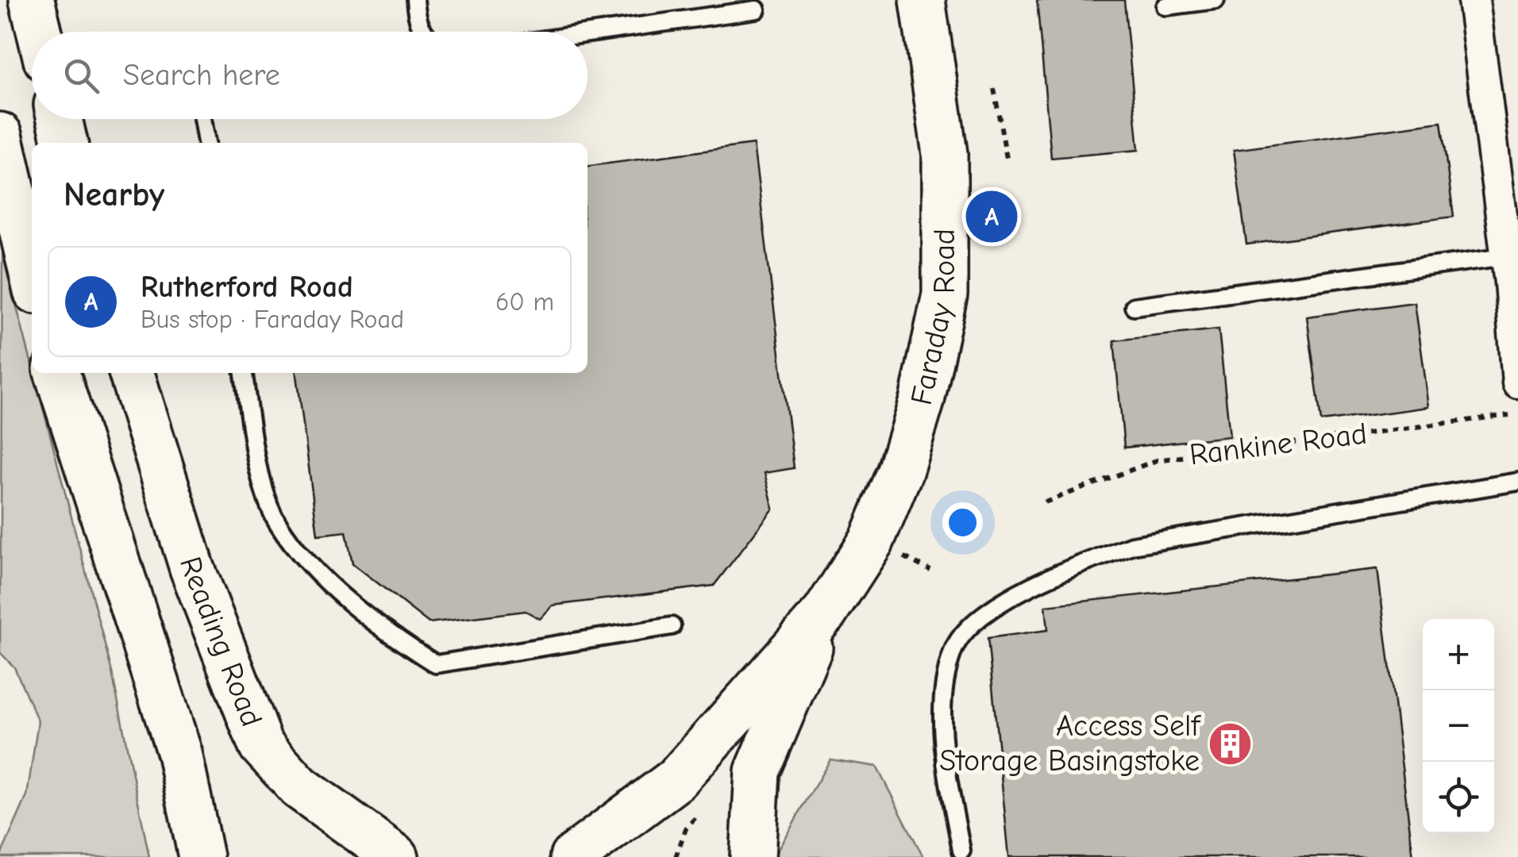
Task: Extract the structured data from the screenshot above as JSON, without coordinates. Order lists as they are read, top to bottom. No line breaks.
{"streets":{"main road":["Faraday Road","Reading Road"],"path":["Rankine Road"]},"places":{"building":["Access Self Storage Basingstoke"]},"page":{"search":"Search here","heading":"Nearby","pins":"A","list":[{"mark":"A","name":"Rutherford Road","note":"Bus stop · Faraday Road","value":"60 m"}],"map_buttons":["+","−"]}}
